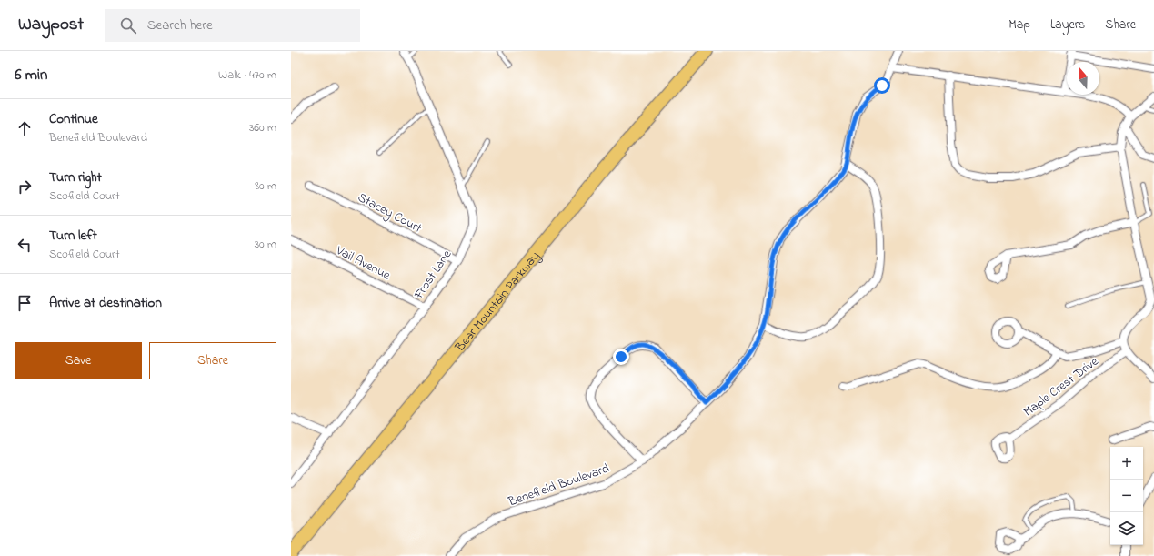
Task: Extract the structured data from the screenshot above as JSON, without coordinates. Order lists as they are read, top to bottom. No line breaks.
{"streets":{"highway":["Bear Mountain Parkway"],"street":["Stacey Court","Vail Avenue","Frost Lane","Maple Crest Drive","Benefield Boulevard"]},"crossings":[["Stacey Court","Frost Lane"],["Vail Avenue","Frost Lane"]],"north":"top","page":{"header":"Waypost","search":"Search here","nav":["Map","Layers","Share"],"heading":["6 min","Walk · 470 m"],"list":[["Continue","Benefield Boulevard","360 m"],["Turn right","Scofield Court","80 m"],["Turn left","Scofield Court","30 m"],"Arrive at destination"],"buttons":["Save","Share"],"map_buttons":["+","−"]}}
